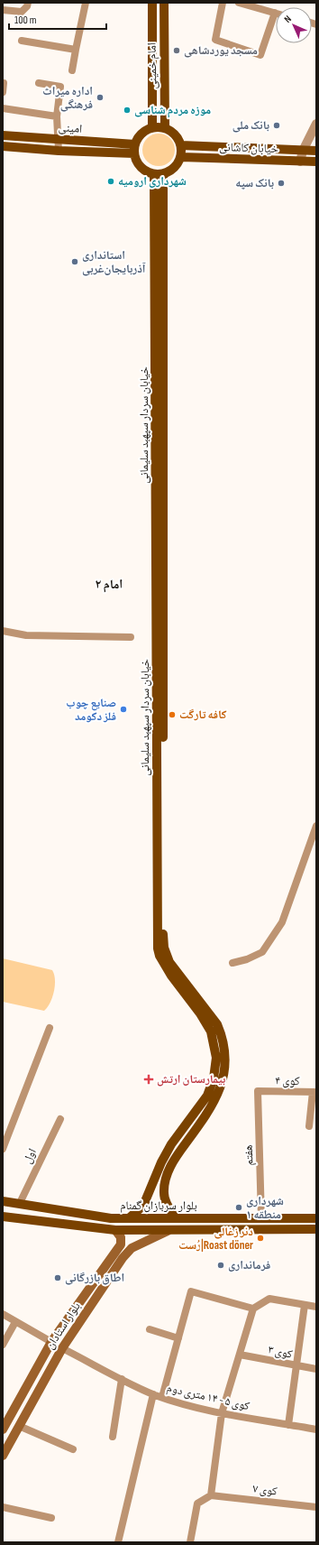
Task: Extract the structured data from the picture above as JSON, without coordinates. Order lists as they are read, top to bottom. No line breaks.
{"streets":{"main road":["امام خمینی","امینی","خیابان کاشانی","خیابان سردار سپهبد سلیمانی","بلوار سربازان گمنام","بلوار استادان"],"street":["کوی ۴","هفتم","اول","کوی ۳","کوی ۵ - ۱۴ متری دوم","کوی ۷"]},"crossings":[["امام خمینی","امینی"],["امام خمینی","خیابان کاشانی"],["امام خمینی","خیابان سردار سپهبد سلیمانی"],["امینی","خیابان کاشانی"],["امینی","خیابان سردار سپهبد سلیمانی"],["خیابان کاشانی","خیابان سردار سپهبد سلیمانی"],["خیابان سردار سپهبد سلیمانی","بلوار سربازان گمنام"],["کوی ۴","هفتم"],["هفتم","بلوار سربازان گمنام"],["اول","بلوار سربازان گمنام"],["بلوار استادان","کوی ۵ - ۱۴ متری دوم"]],"districts":["امام ۲"],"places":{"other":["مسجد یوردشاهی","اداره میراث فرهنگی","موزه مردم شناسی","بانک ملی","شهرداری ارومیه","بانک سپه","استانداری آذربایجان‌غربی","صنایع چوب فلز دکومد","کافه تارگت","شهرداری منطقه ۱","دنر زغالی رُست|Roast döner","فرمانداری","اطاق بازرگانی"],"health":["بیمارستان ارتش"]},"scale_bar":"100 m","north":"top left"}
